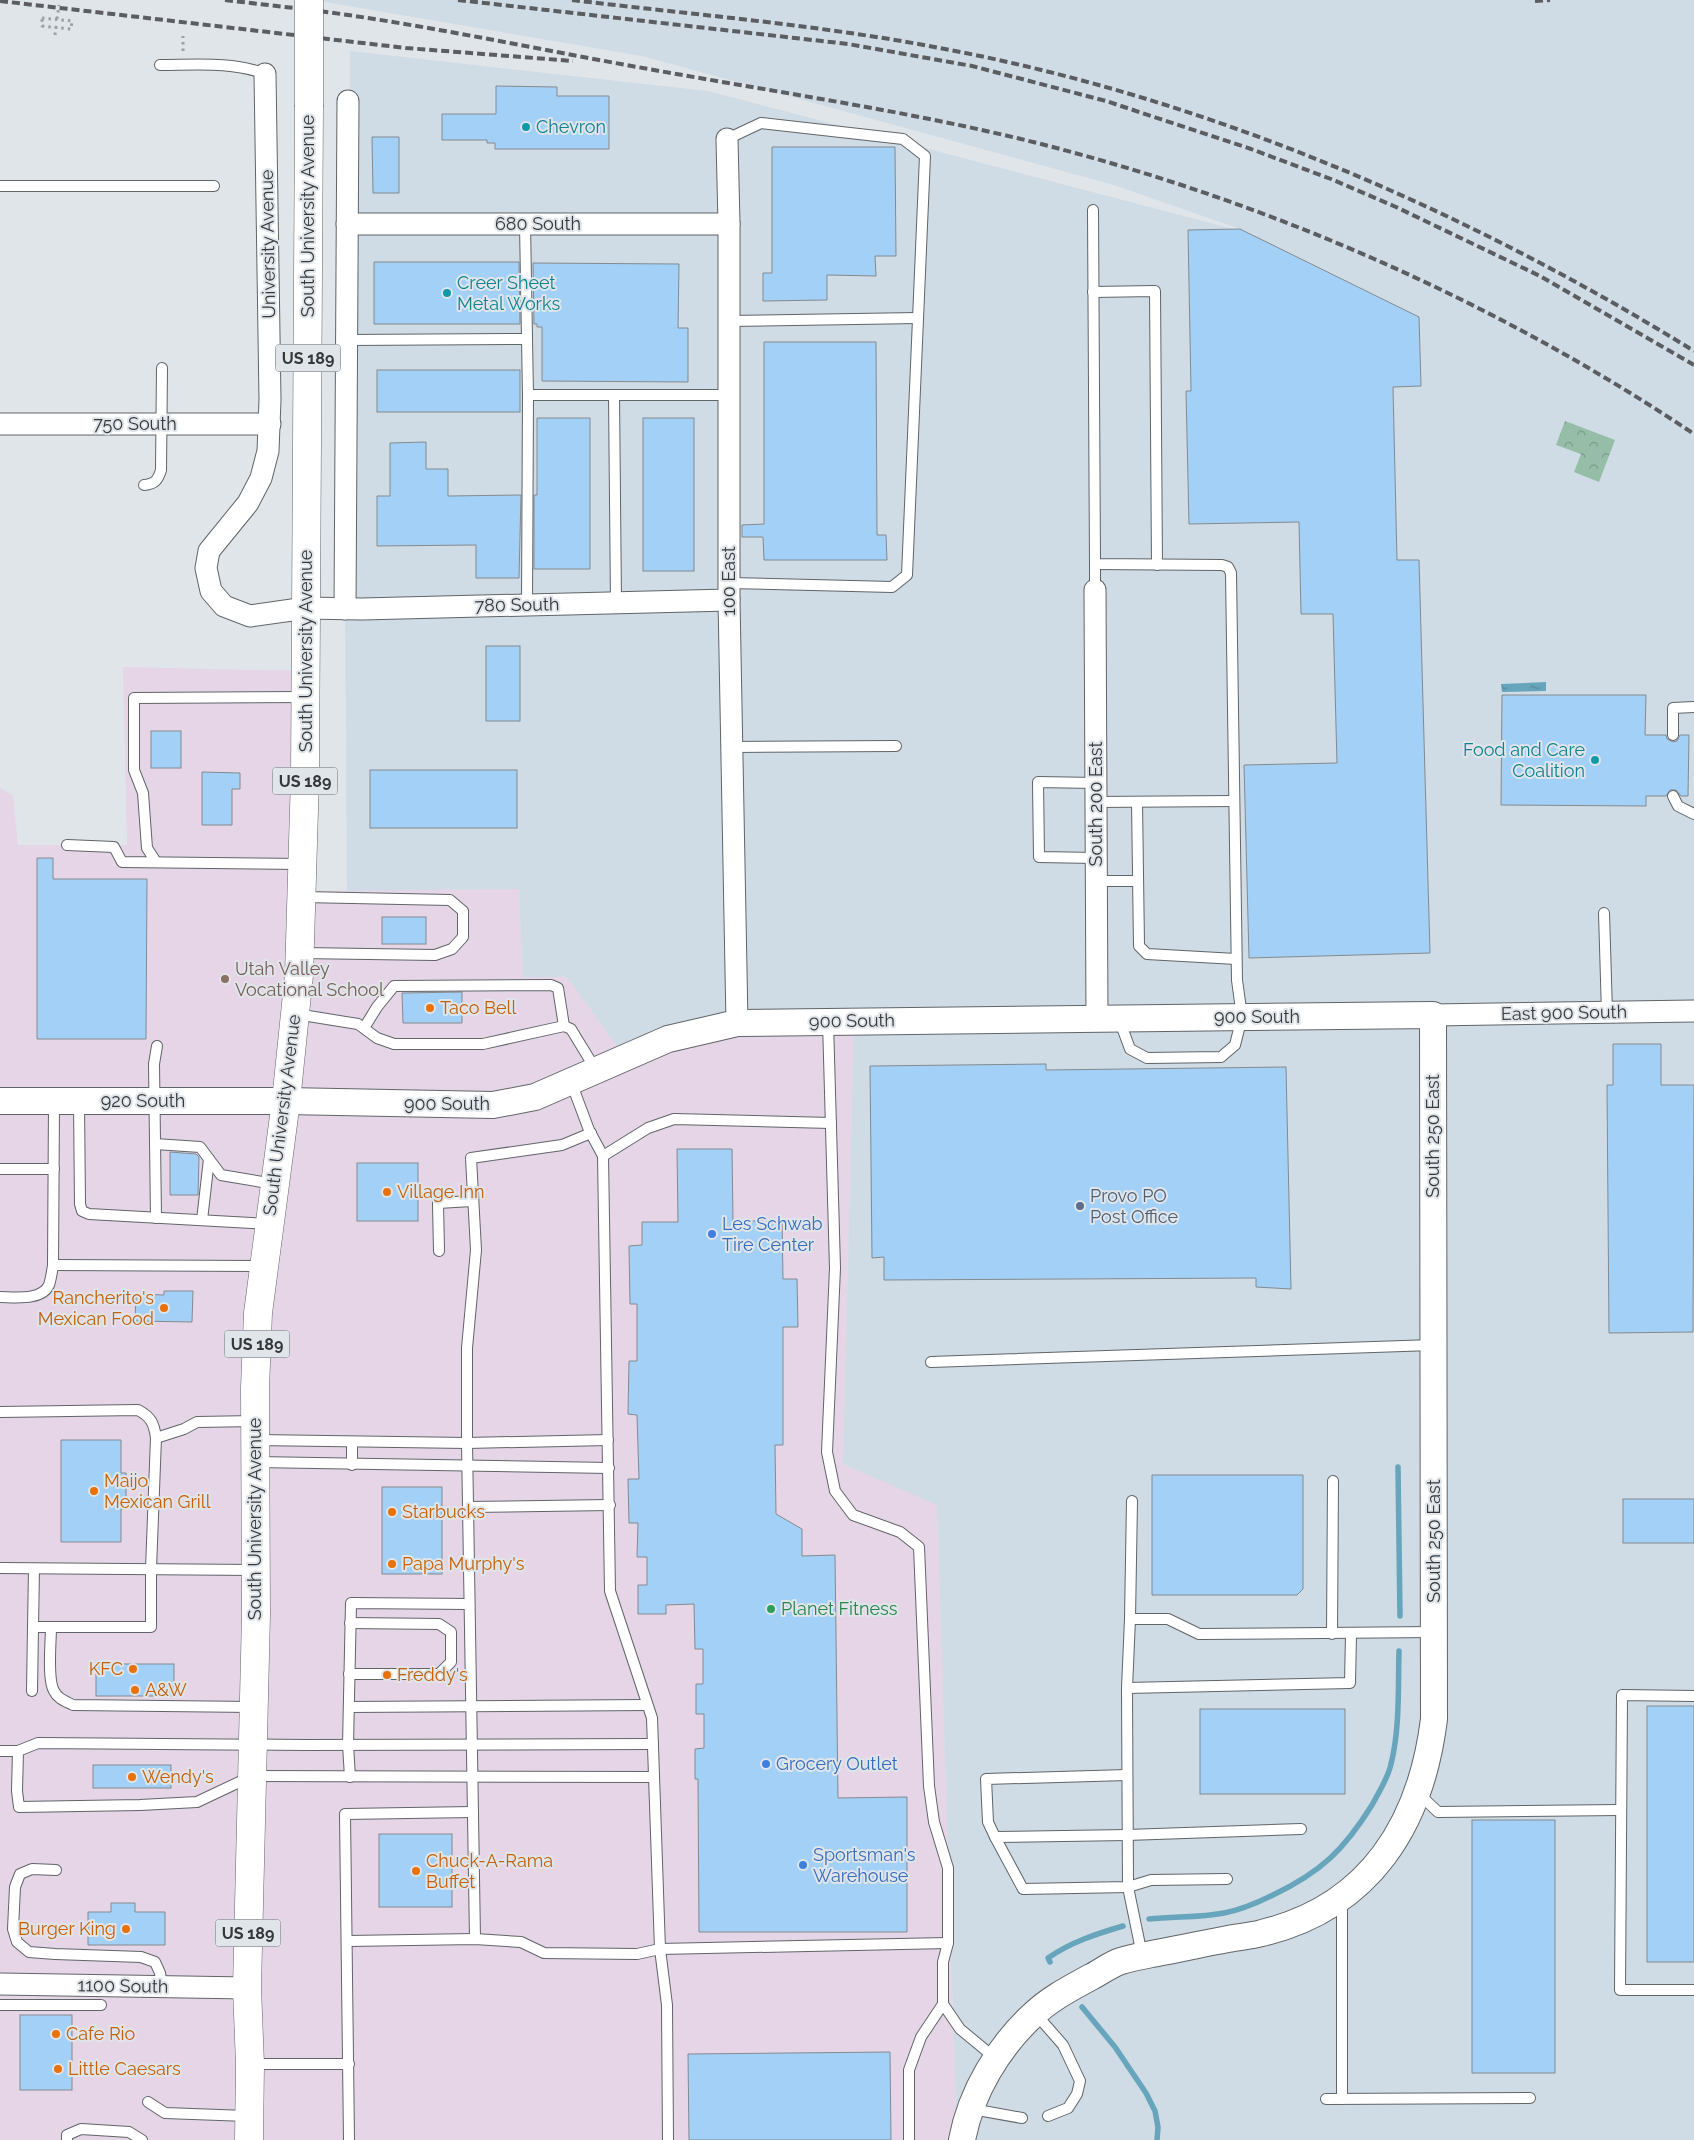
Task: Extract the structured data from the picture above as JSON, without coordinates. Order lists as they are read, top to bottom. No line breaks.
{"streets":{"highway":["South University Avenue","US 189"],"street":["680 South","University Avenue","750 South","100 East","780 South","South 200 East","East 900 South","900 South","920 South","South 250 East","1100 South"]},"crossings":[["South University Avenue","University Avenue"],["South University Avenue","780 South"],["South University Avenue","900 South"],["South University Avenue","920 South"],["South University Avenue","1100 South"],["680 South","100 East"],["University Avenue","750 South"],["University Avenue","780 South"],["100 East","780 South"],["100 East","900 South"],["South 200 East","900 South"],["East 900 South","900 South"],["East 900 South","South 250 East"],["900 South","920 South"],["900 South","South 250 East"]],"places":["Chevron","Creer Sheet Metal Works","Food and Care Coalition","Utah Valley Vocational School","Taco Bell","Village Inn","Provo PO Post Office","Les Schwab Tire Center","Rancherito's Mexican Food","Maijo Mexican Grill","Starbucks","Papa Murphy's","Planet Fitness","KFC","Freddy's","A&W","Grocery Outlet","Wendy's","Sportsman's Warehouse","Chuck-A-Rama Buffet","Burger King","Cafe Rio","Little Caesars"]}
